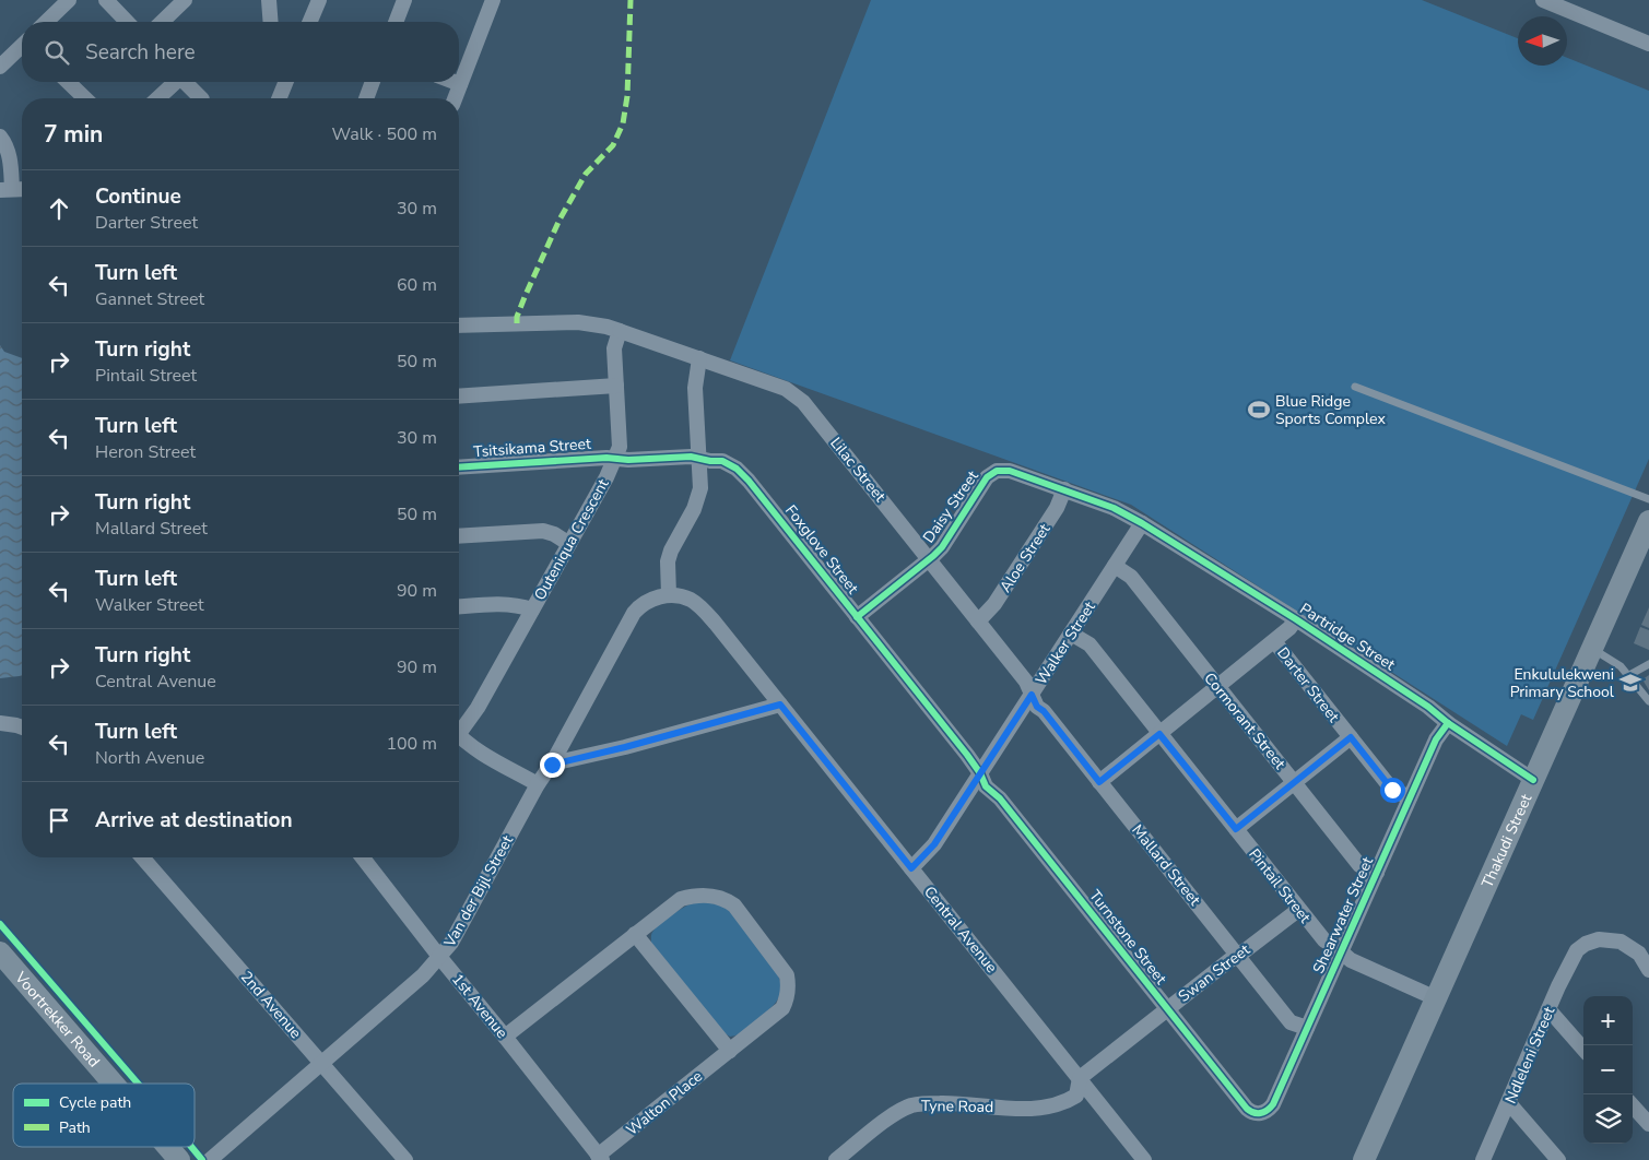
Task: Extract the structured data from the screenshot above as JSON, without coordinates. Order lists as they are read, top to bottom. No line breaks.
{"streets":{"street":["Tsitsikama Street","Lilac Street","Daisy Street","Outeniqua Crescent","Foxglove Street","Aloe Street","Partridge Street","Walker Street","Darter Street","Cormorant Street","Thakudi Street","Mallard Street","Pintail Street","Van der Bijl Street","Shearwater Street","Central Avenue","Turnstone Street","Swan Street","2nd Avenue","1st Avenue","Voortrekker Road","Ndleleni Street","Walton Place","Tyne Road"]},"crossings":[["Tsitsikama Street","Outeniqua Crescent"],["Tsitsikama Street","Foxglove Street"],["Lilac Street","Daisy Street"],["Lilac Street","Outeniqua Crescent"],["Lilac Street","Aloe Street"],["Lilac Street","Walker Street"],["Lilac Street","Mallard Street"],["Daisy Street","Foxglove Street"],["Daisy Street","Aloe Street"],["Daisy Street","Partridge Street"],["Daisy Street","Walker Street"],["Outeniqua Crescent","Foxglove Street"],["Outeniqua Crescent","Van der Bijl Street"],["Foxglove Street","Walker Street"],["Foxglove Street","Turnstone Street"],["Partridge Street","Walker Street"],["Partridge Street","Thakudi Street"],["Partridge Street","Shearwater Street"],["Walker Street","Cormorant Street"],["Walker Street","Mallard Street"],["Walker Street","Pintail Street"],["Walker Street","Central Avenue"],["Walker Street","Turnstone Street"],["Darter Street","Shearwater Street"],["Cormorant Street","Shearwater Street"],["Thakudi Street","Pintail Street"],["Mallard Street","Shearwater Street"],["Mallard Street","Swan Street"],["Pintail Street","Shearwater Street"],["Pintail Street","Swan Street"],["Van der Bijl Street","Central Avenue"],["Van der Bijl Street","2nd Avenue"],["Van der Bijl Street","1st Avenue"],["Shearwater Street","Turnstone Street"],["Central Avenue","Swan Street"],["Central Avenue","Tyne Road"],["Turnstone Street","Swan Street"],["Swan Street","Tyne Road"],["1st Avenue","Walton Place"]],"places":{"sports":["Blue Ridge Sports Complex"],"school or university":["Enkululekweni Primary School"]},"legend":["Cycle path","Path"],"north":"left","page":{"search":"Search here","heading":["7 min","Walk · 500 m"],"list":[["Continue","Darter Street","30 m"],["Turn left","Gannet Street","60 m"],["Turn right","Pintail Street","50 m"],["Turn left","Heron Street","30 m"],["Turn right","Mallard Street","50 m"],["Turn left","Walker Street","90 m"],["Turn right","Central Avenue","90 m"],["Turn left","North Avenue","100 m"],"Arrive at destination"],"map_buttons":["+","−"]}}
